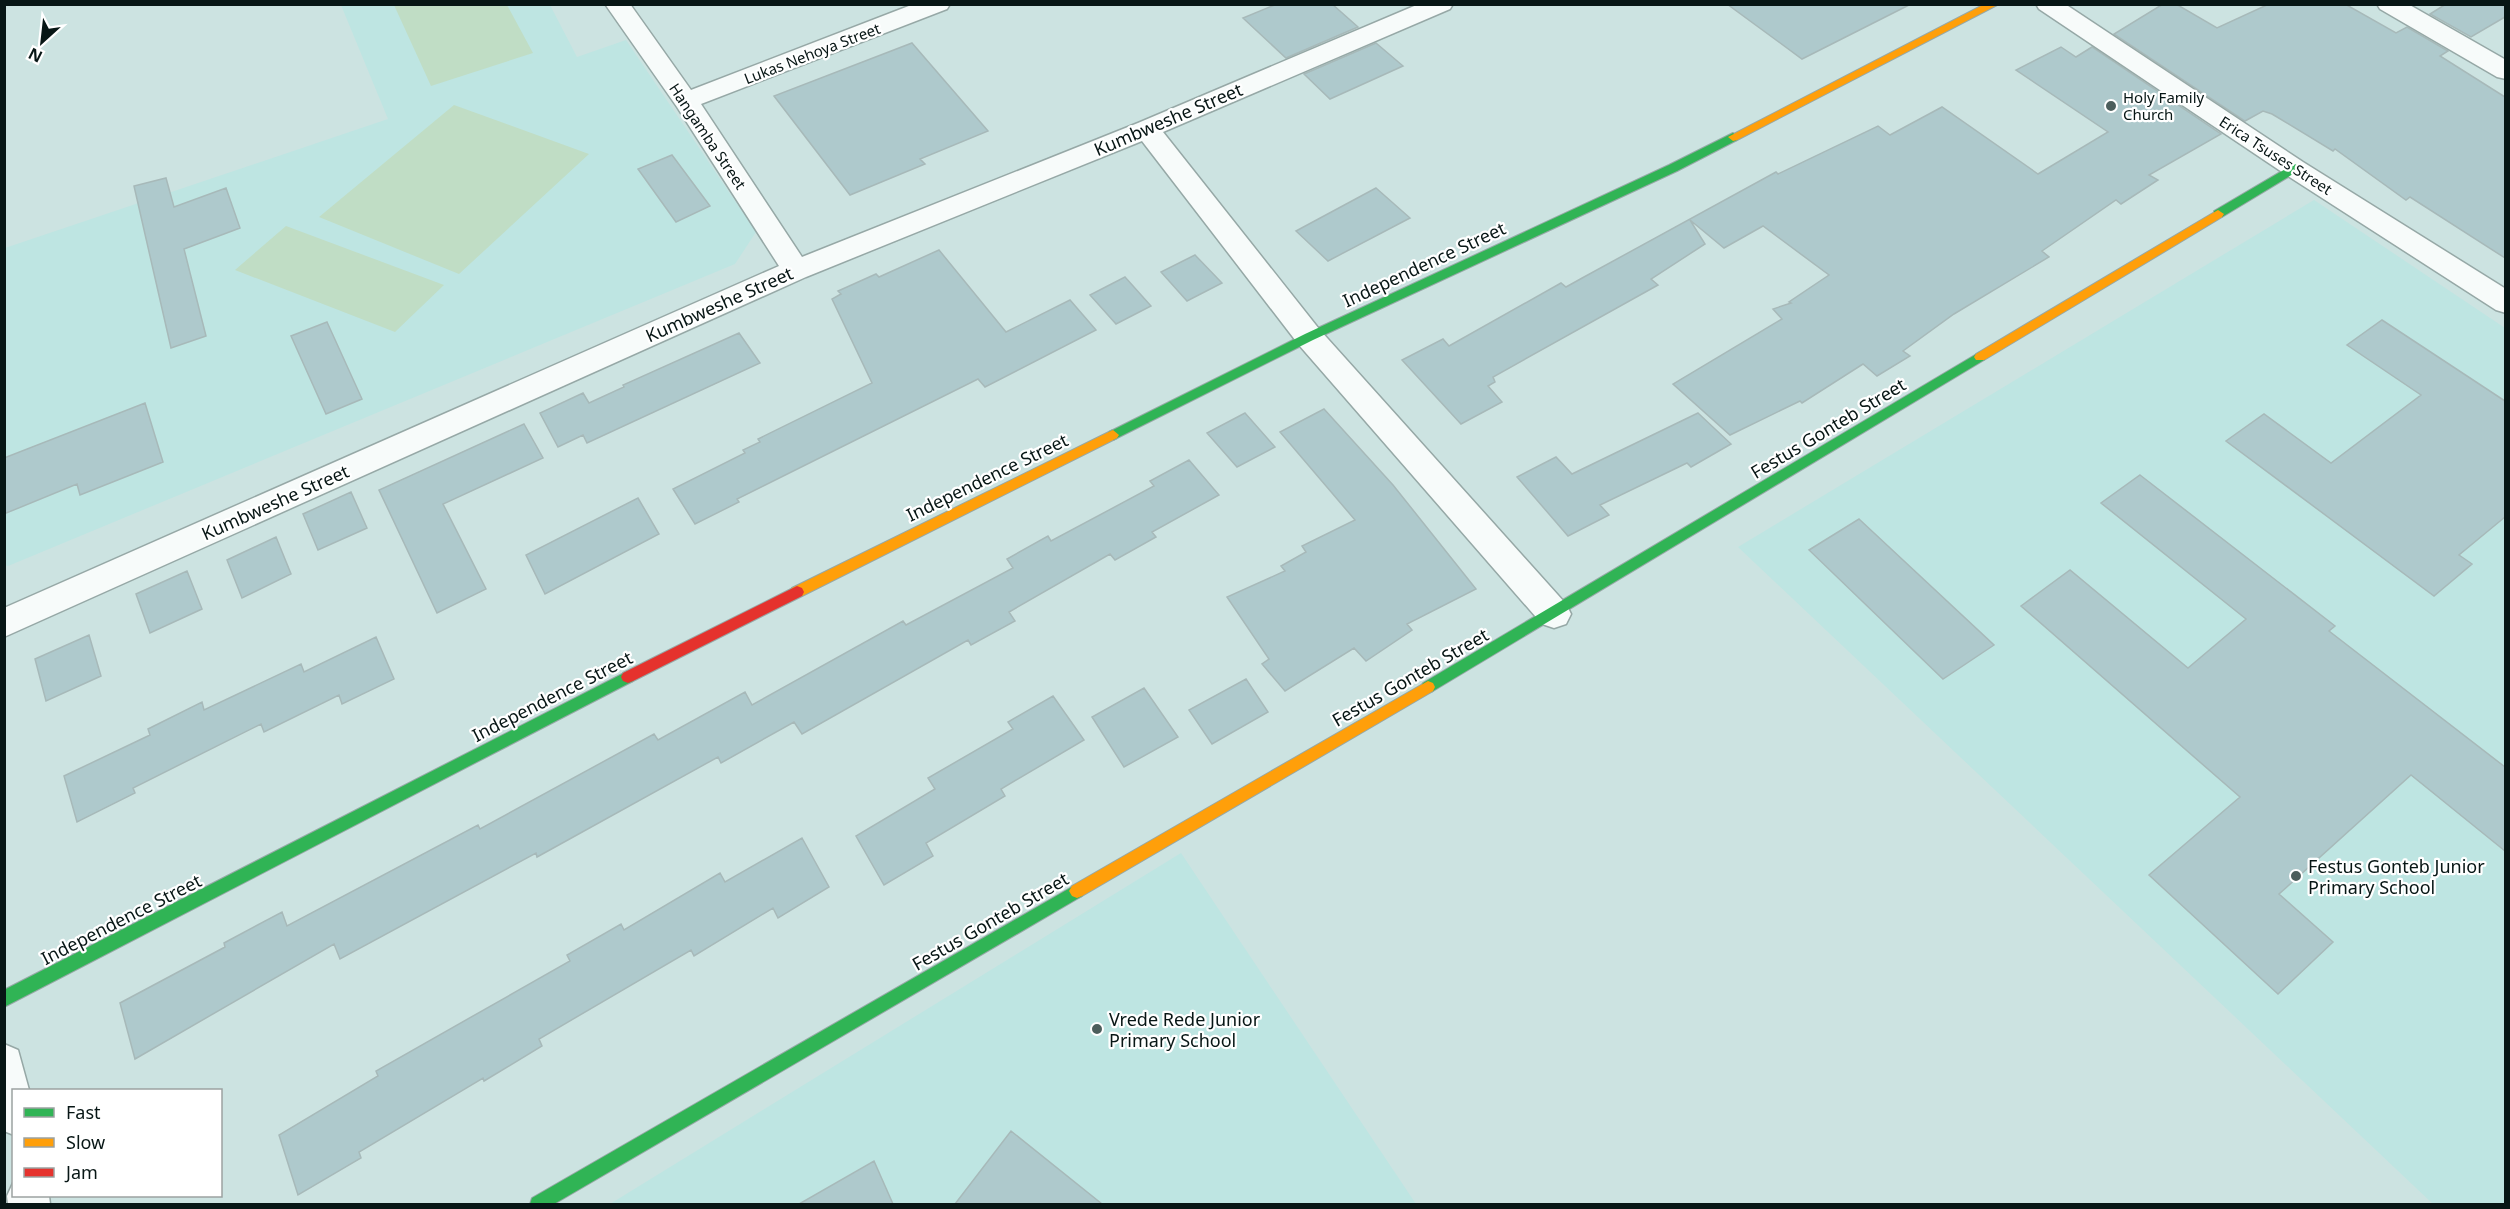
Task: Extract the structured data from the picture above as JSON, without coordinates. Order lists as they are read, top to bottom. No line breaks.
{"streets":{"street":["Lukas Nehoya Street","Kumbweshe Street","Hangamba Street","Erica Tsuses Street","Independence Street","Festus Gonteb Street"]},"crossings":[["Lukas Nehoya Street","Hangamba Street"],["Kumbweshe Street","Hangamba Street"],["Erica Tsuses Street","Festus Gonteb Street"]],"places":["Holy Family Church","Festus Gonteb Junior Primary School","Vrede Rede Junior Primary School"],"legend":["Fast","Slow","Jam"],"north":"bottom left"}
